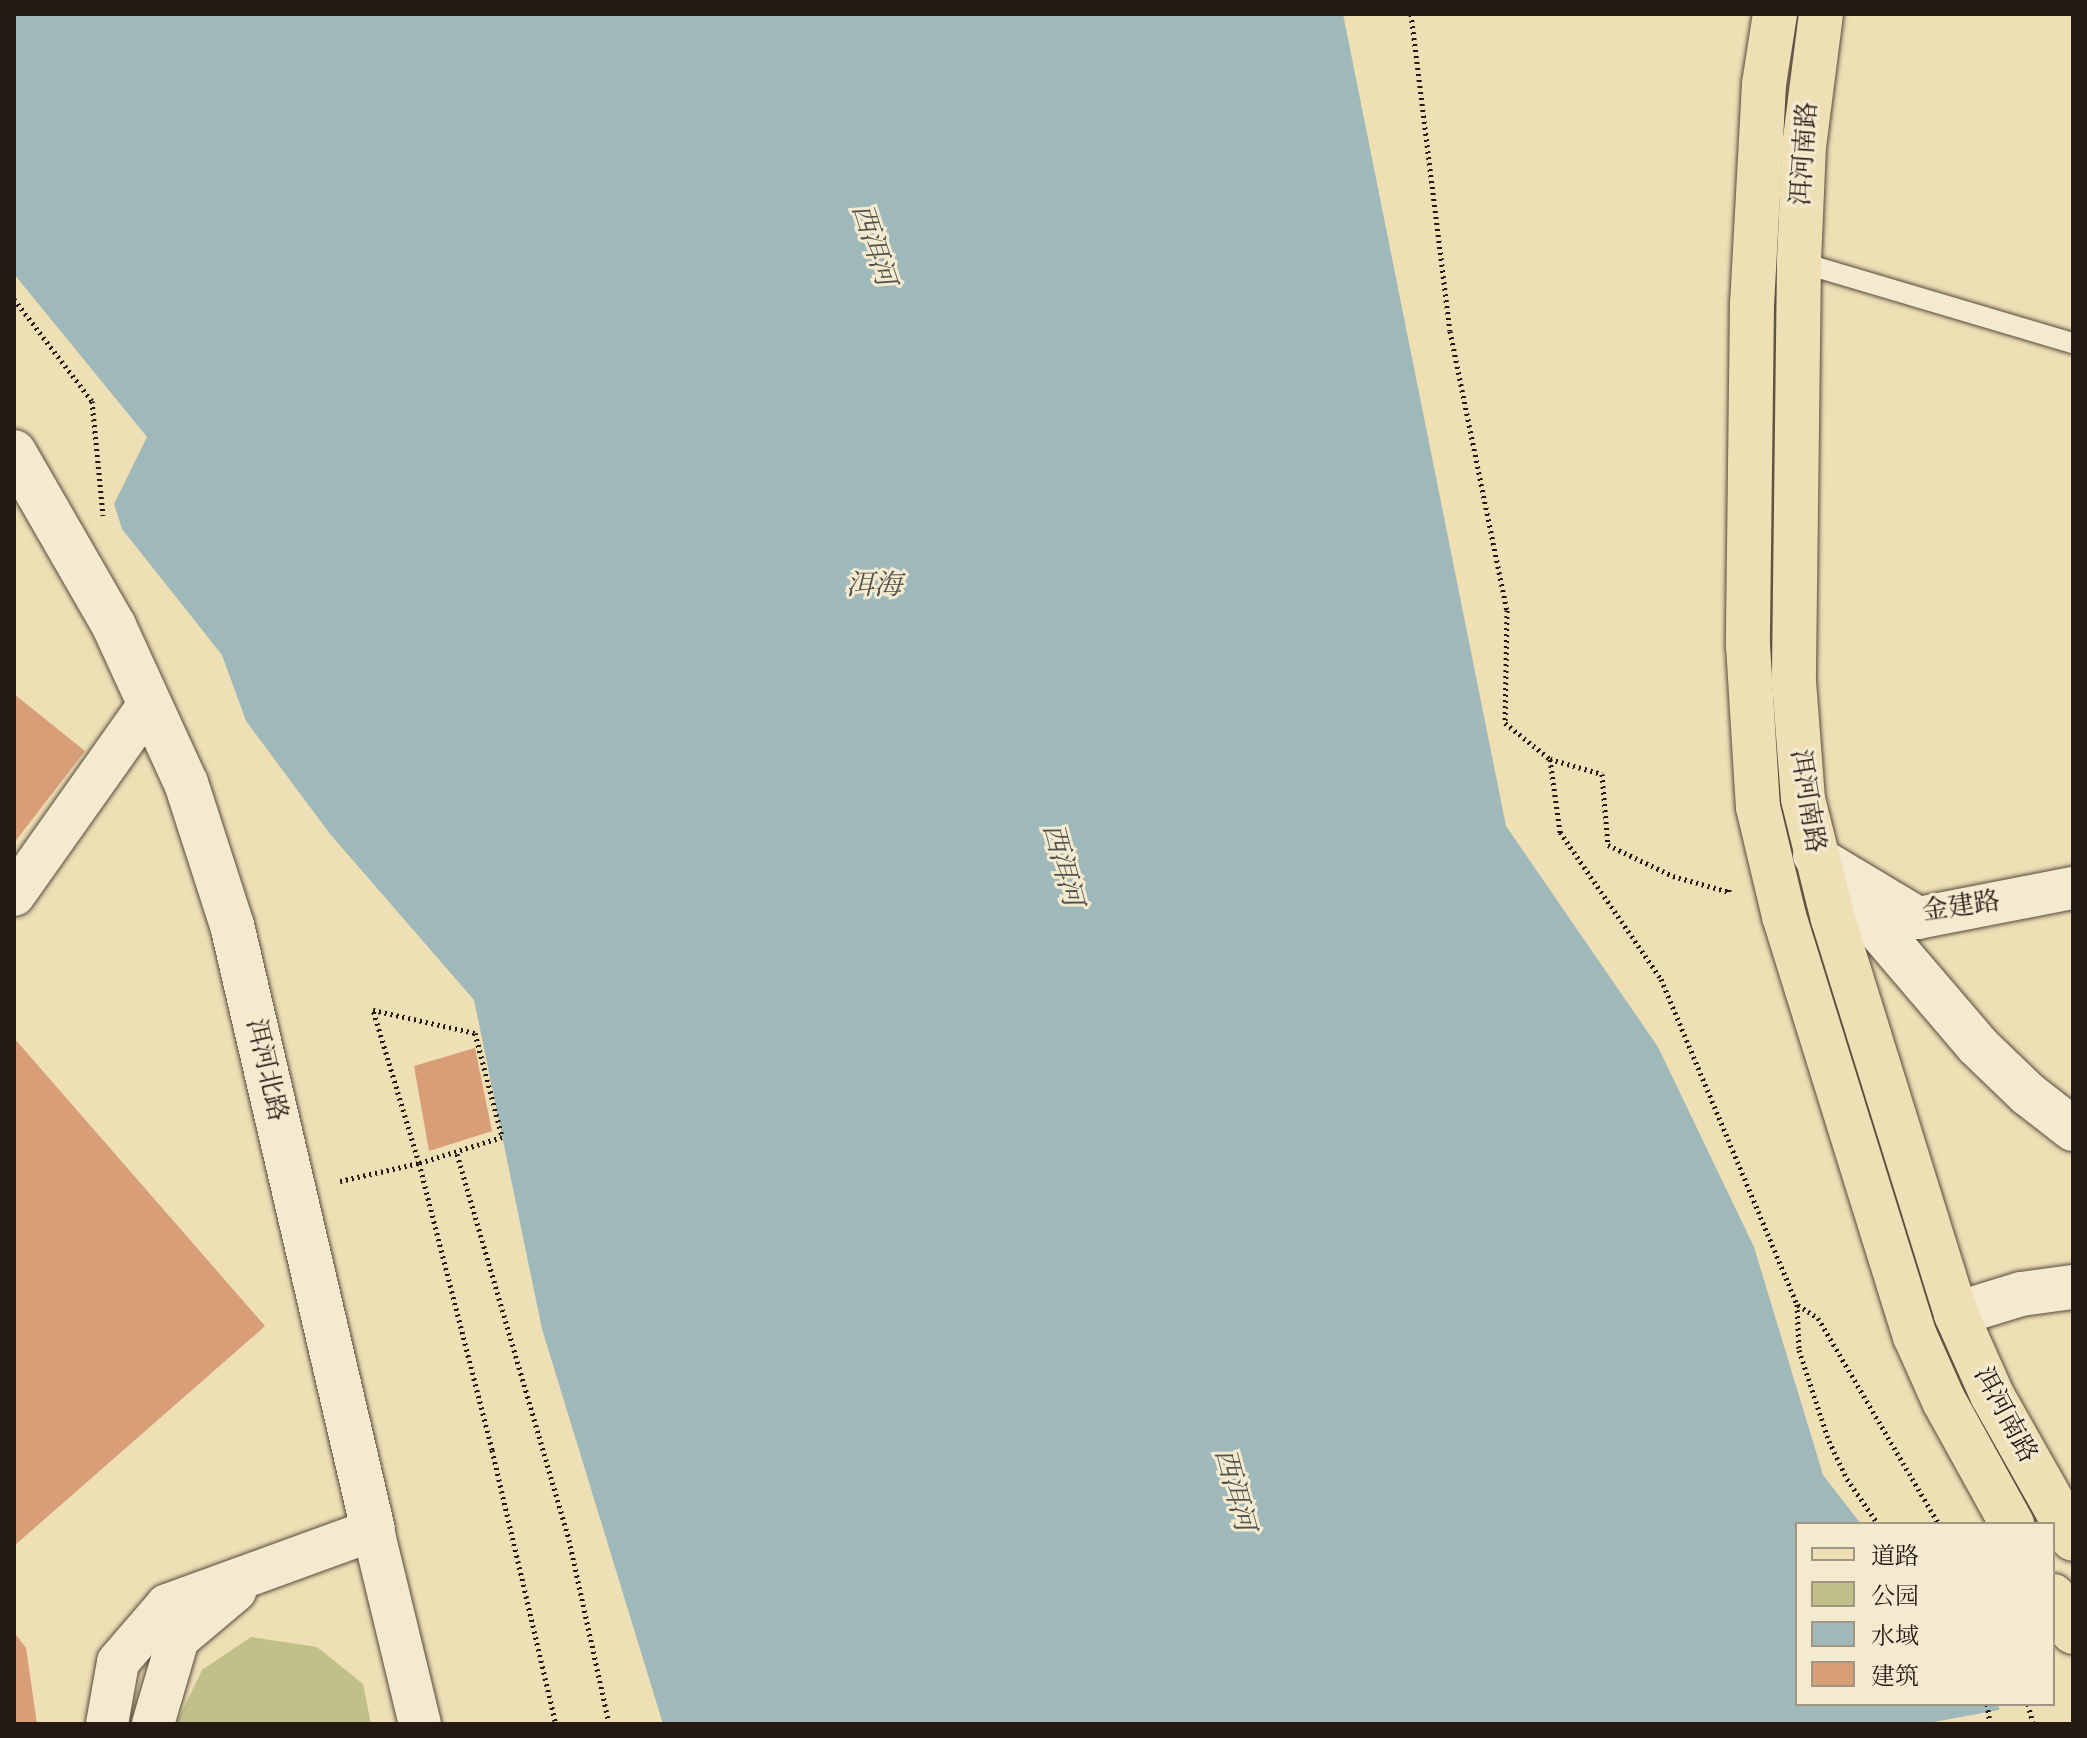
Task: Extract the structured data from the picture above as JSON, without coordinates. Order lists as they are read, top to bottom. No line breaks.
{"streets":{"main road":["洱河南路"],"street":["金建路","洱河北路"]},"crossings":[["洱河南路","金建路"]],"water":["西洱河","洱海"],"legend":["道路","公园","水域","建筑"]}
